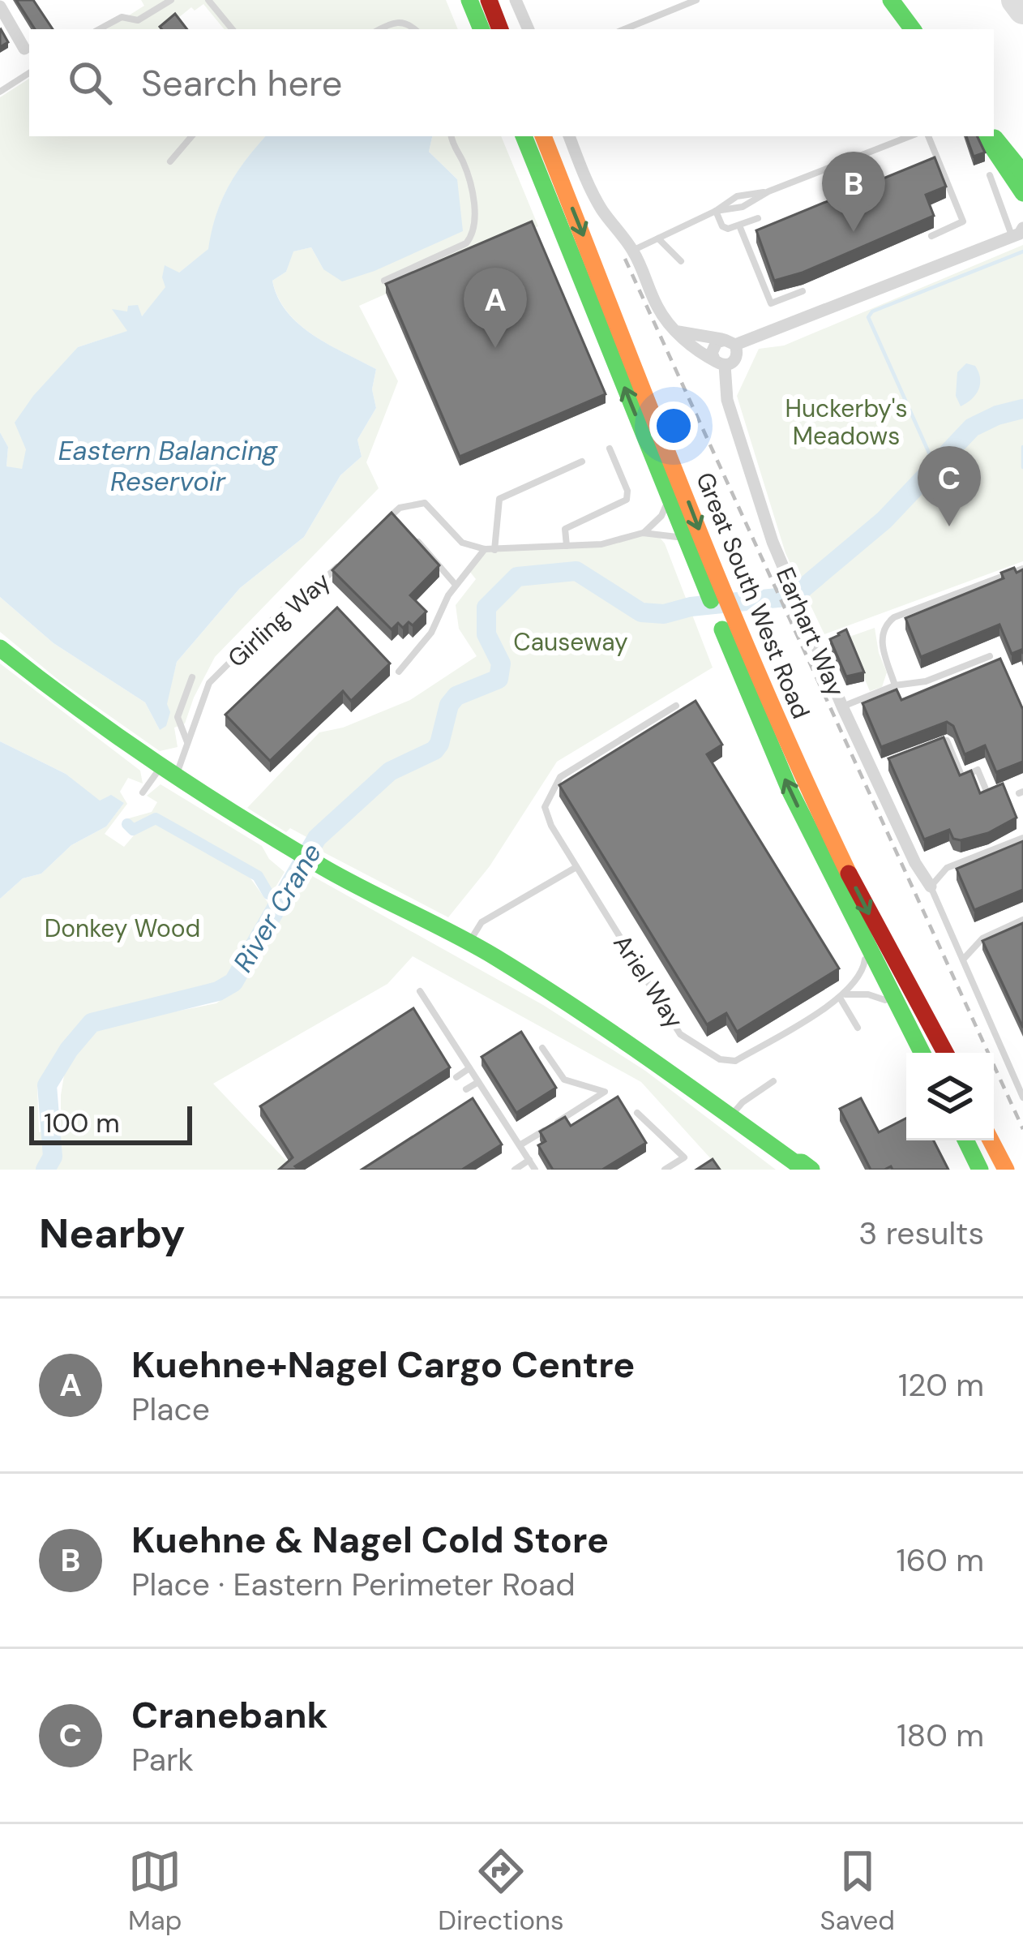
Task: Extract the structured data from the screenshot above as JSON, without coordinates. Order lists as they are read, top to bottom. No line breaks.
{"streets":{"main road":["Great South West Road"],"street":["Earhart Way"],"lane":["Girling Way","Ariel Way"]},"water":["Eastern Balancing Reservoir","River Crane"],"parks":["Huckerby's Meadows","Causeway","Donkey Wood"],"scale_bar":"100 m","page":{"search":"Search here","pins":["B","A","C"],"scale":"100 m","heading":["Nearby","3 results"],"list":[{"mark":"A","name":"Kuehne+Nagel Cargo Centre","note":"Place","value":"120 m"},{"mark":"B","name":"Kuehne & Nagel Cold Store","note":"Place · Eastern Perimeter Road","value":"160 m"},{"mark":"C","name":"Cranebank","note":"Park","value":"180 m"}],"nav":["Map","Directions","Saved"]}}
